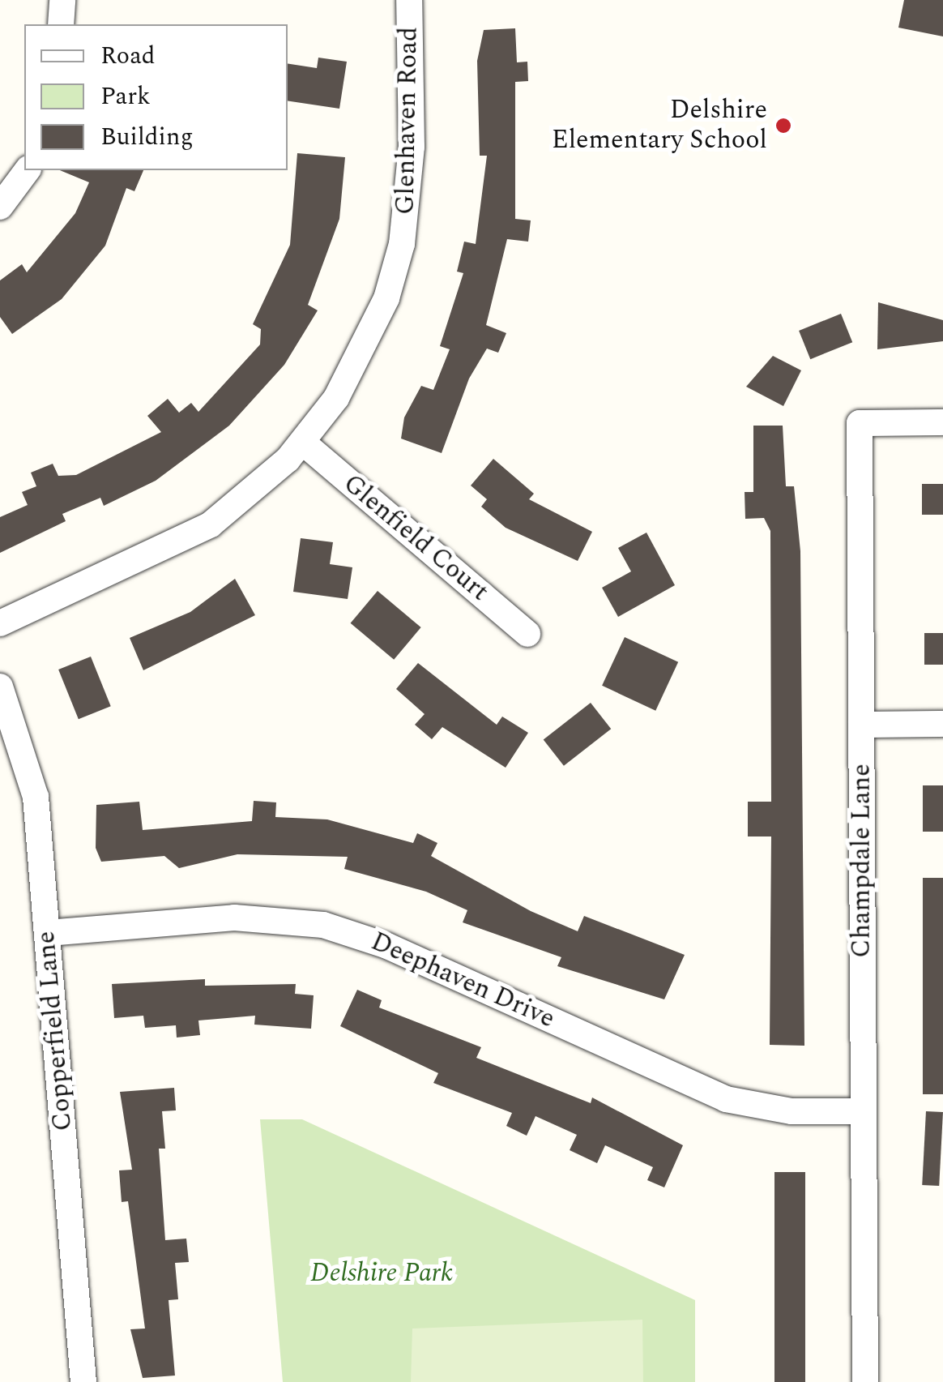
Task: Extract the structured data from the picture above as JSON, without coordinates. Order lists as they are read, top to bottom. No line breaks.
{"streets":{"street":["Glenhaven Road","Glenfield Court","Champdale Lane","Deephaven Drive","Copperfield Lane"]},"crossings":[["Glenhaven Road","Glenfield Court"],["Champdale Lane","Deephaven Drive"],["Deephaven Drive","Copperfield Lane"]],"parks":["Delshire Park"],"places":["Delshire Elementary School"],"legend":["Road","Park","Building"]}
